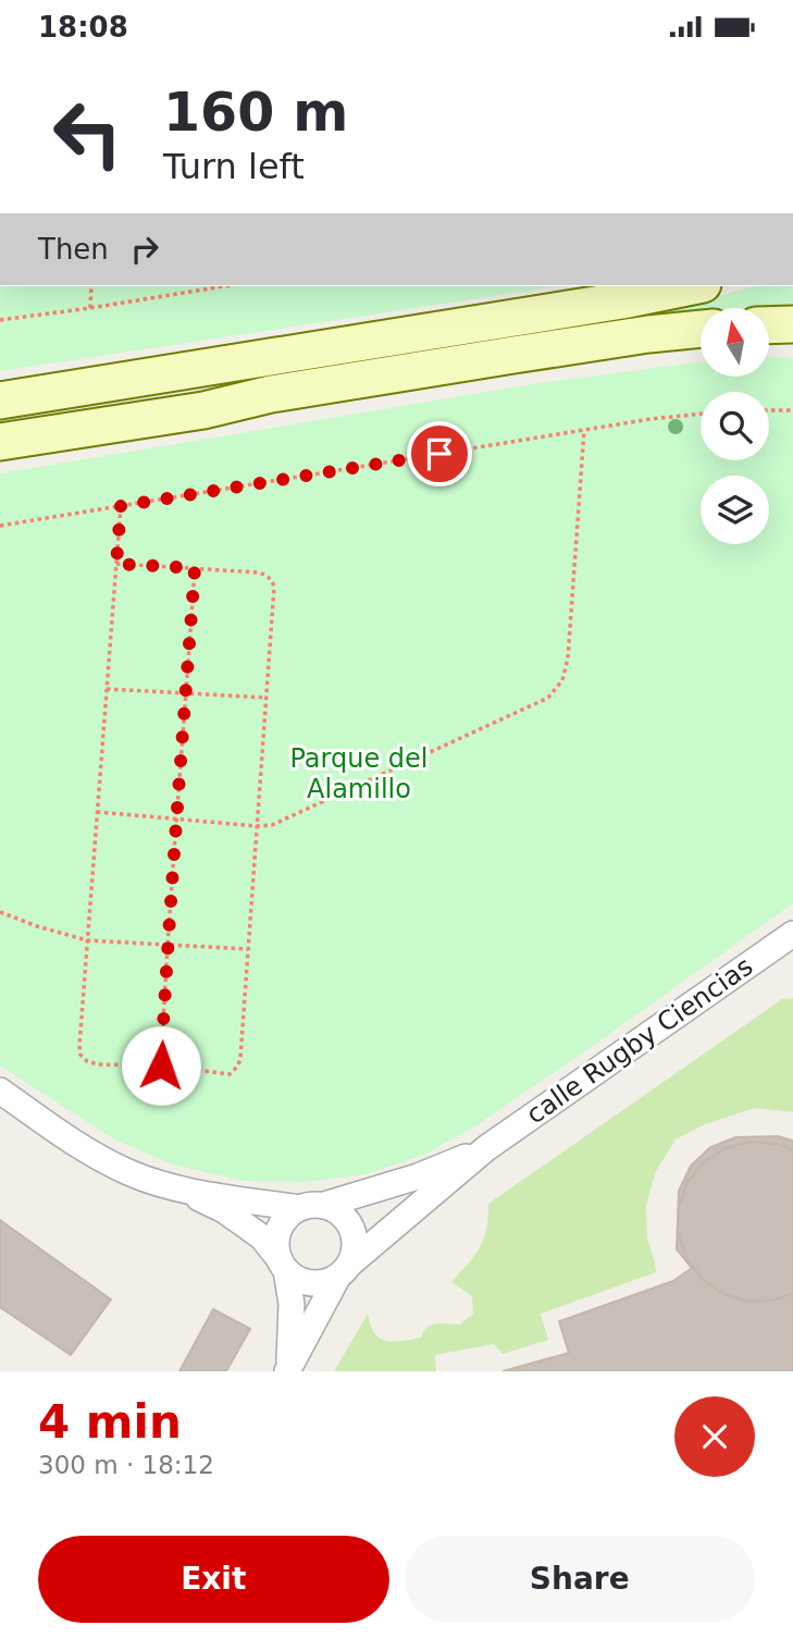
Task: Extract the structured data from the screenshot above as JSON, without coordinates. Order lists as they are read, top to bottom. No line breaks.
{"streets":{"street":["calle Rugby Ciencias"]},"parks":["Parque del Alamillo"],"north":"top","page":{"status":"18:08","turn":["160 m","Turn left"],"then":"Then","heading":["4 min","300 m · 18:12"],"buttons":["Exit","Share"]}}
